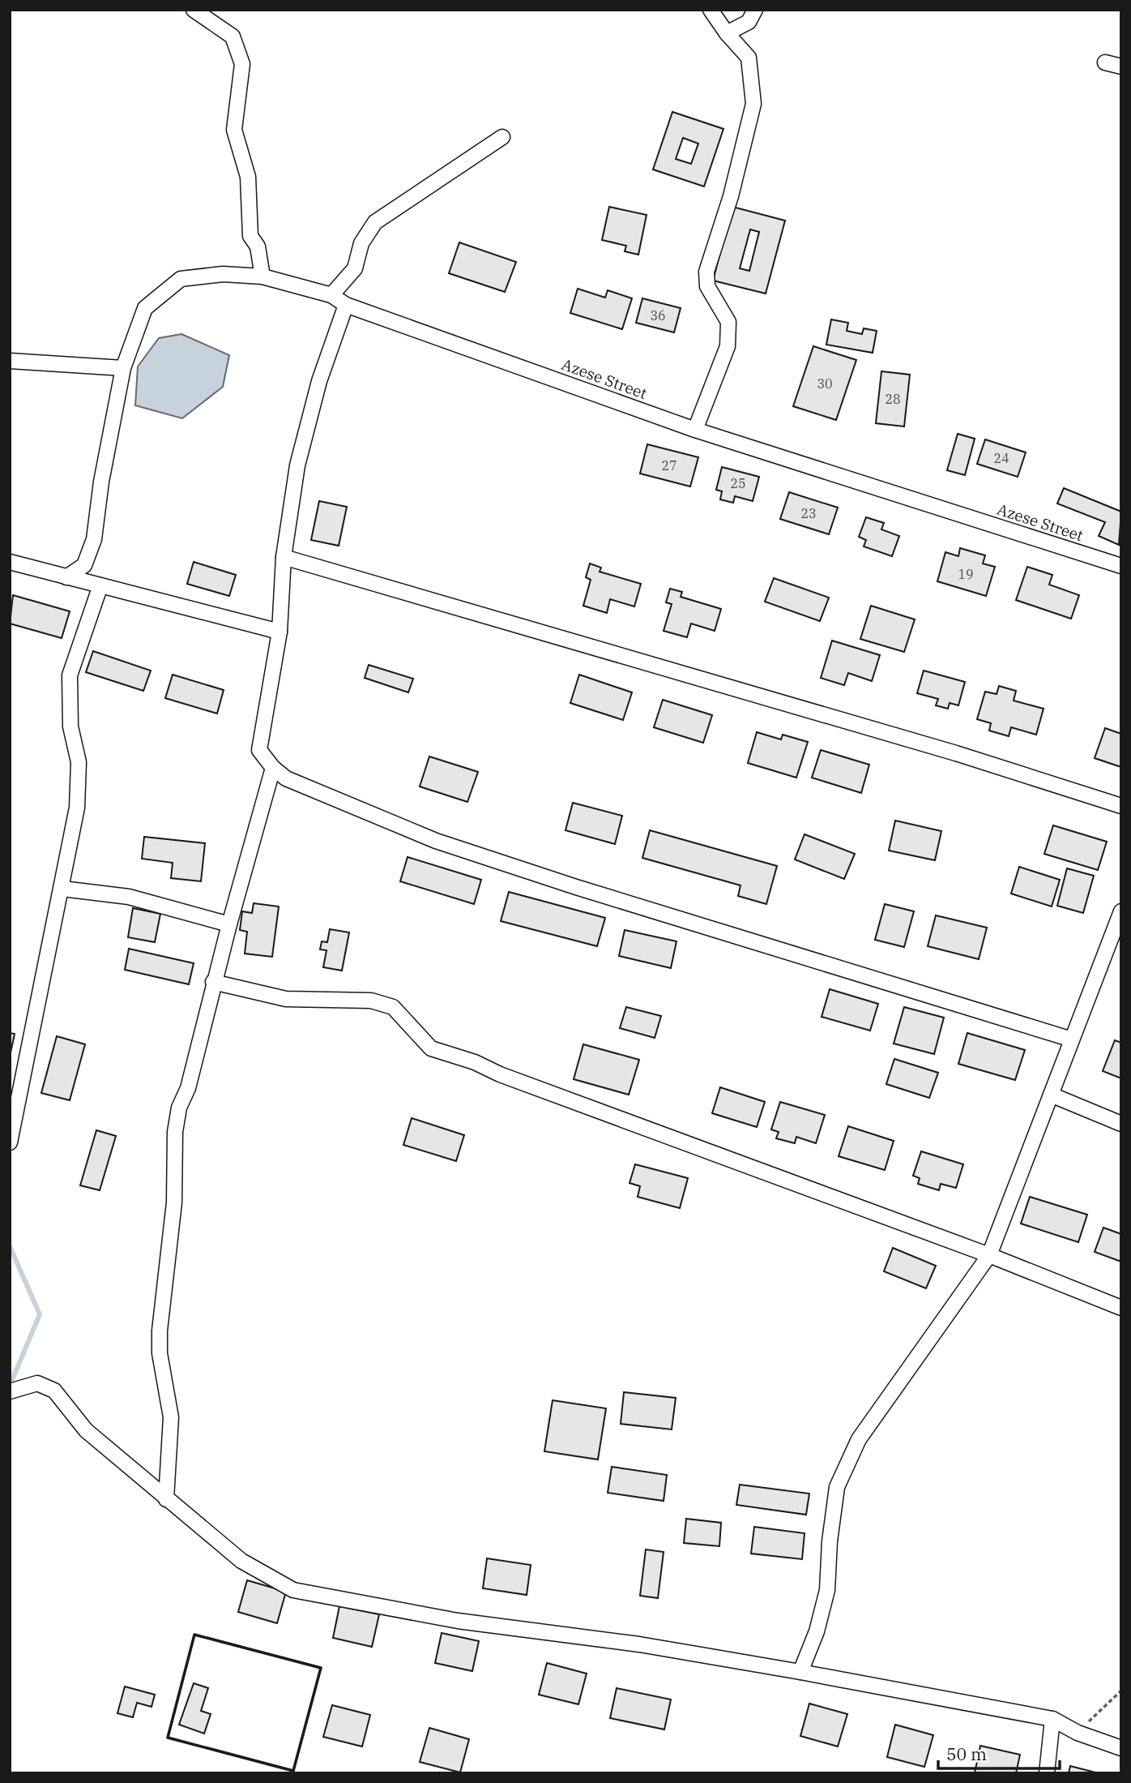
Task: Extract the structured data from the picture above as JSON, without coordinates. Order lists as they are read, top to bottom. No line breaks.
{"streets":{"street":["Azese Street"]},"house_numbers":["36","30","28","24","27","25","23","19"],"scale_bar":"50 m"}
